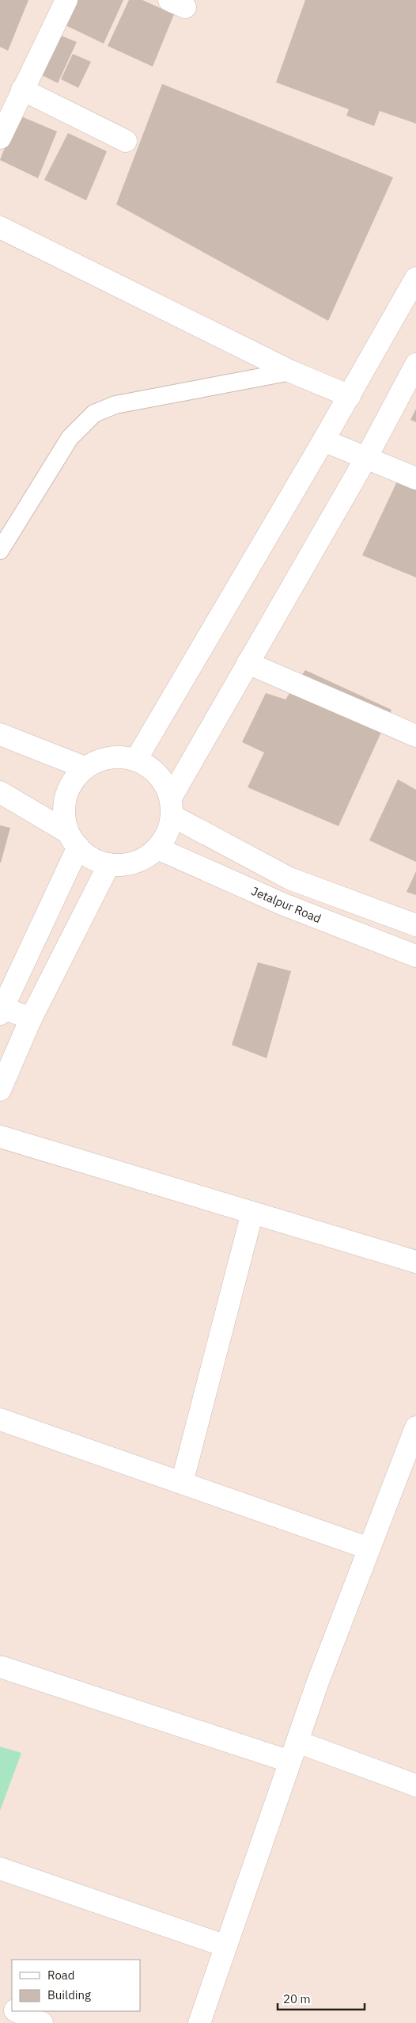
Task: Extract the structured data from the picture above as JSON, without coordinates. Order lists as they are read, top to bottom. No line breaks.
{"streets":{"street":["Jetalpur Road"]},"legend":["Road","Building"],"scale_bar":"20 m"}
